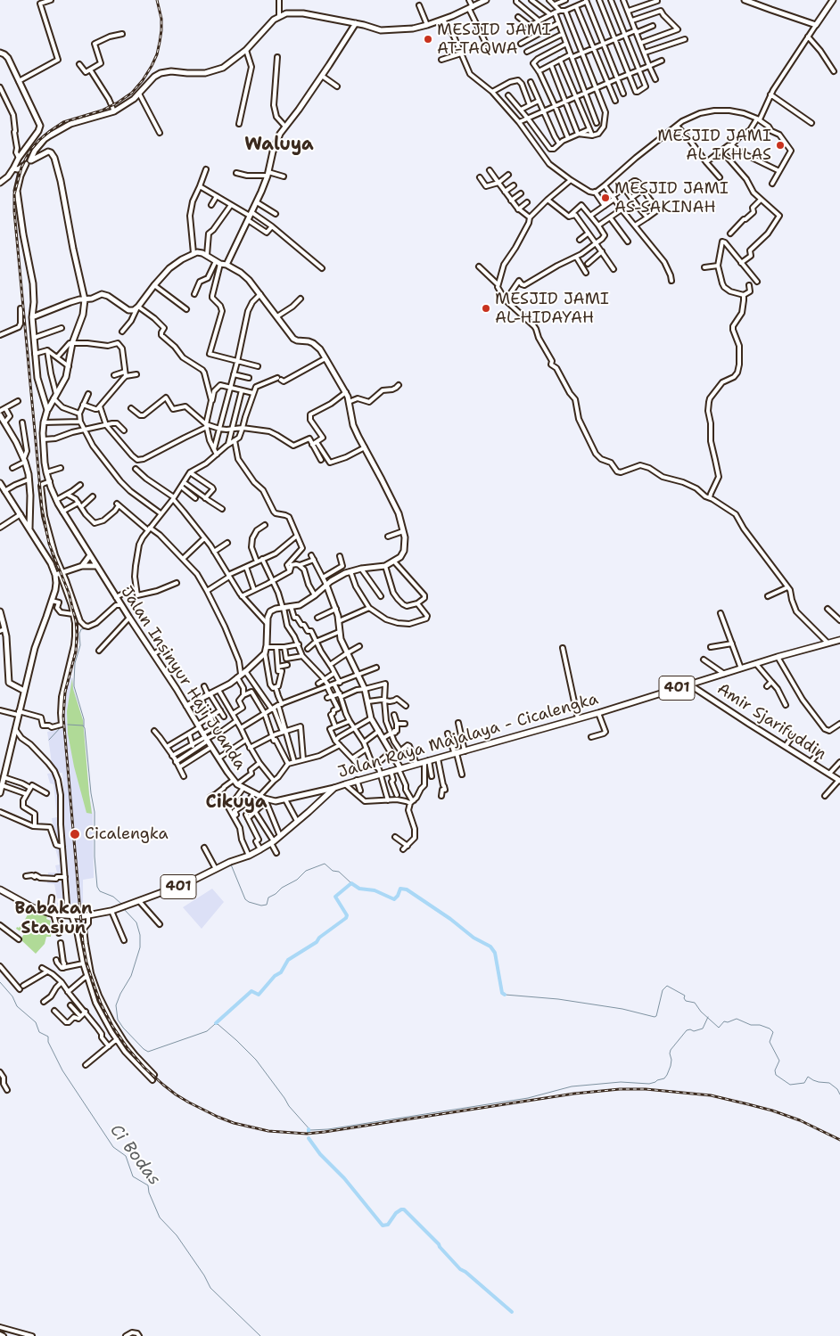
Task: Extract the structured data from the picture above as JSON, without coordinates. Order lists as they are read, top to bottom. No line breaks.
{"streets":{"main road":["401","Jalan Raya Majalaya - Cicalengka"],"street":["Jalan Insinyur Haji Juanda","Amir Sjarifuddin"]},"crossings":[["Amir Sjarifuddin","Jalan Raya Majalaya - Cicalengka"]],"districts":["Waluya","Cikuya","Babakan Stasiun"],"water":["Ci Bodas"],"places":["MESJID JAMI AT-TAQWA","MESJID JAMI AL IKHLAS","MESJID JAMI AS-SAKINAH","MESJID JAMI AL-HIDAYAH","Cicalengka"]}
